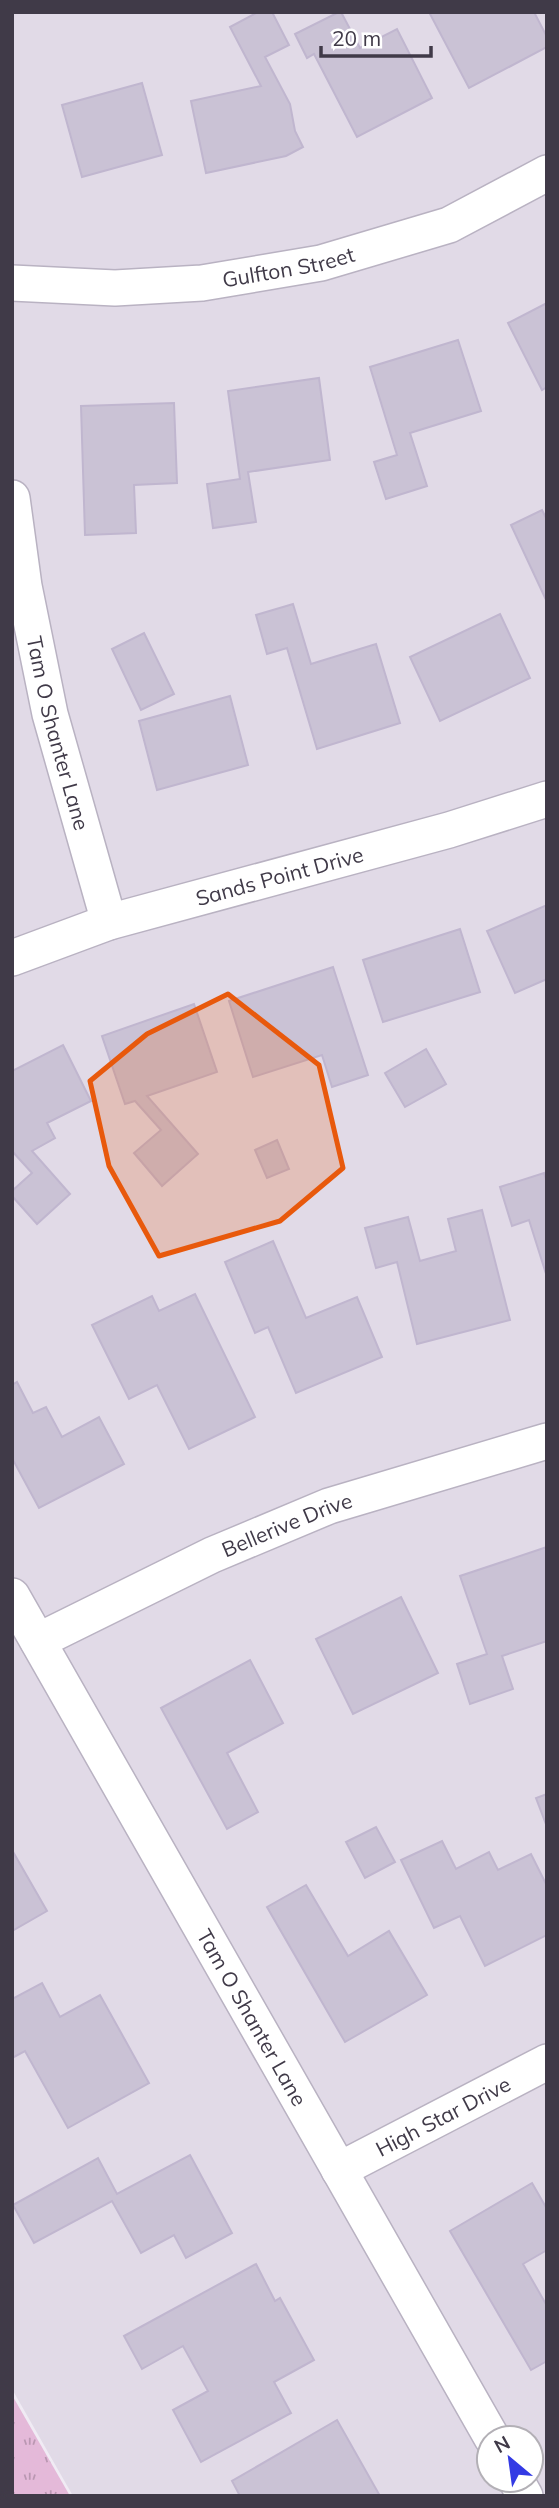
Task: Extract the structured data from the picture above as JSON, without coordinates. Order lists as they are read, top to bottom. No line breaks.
{"streets":{"street":["Gulfton Street","Tam O Shanter Lane","Sands Point Drive","Bellerive Drive","High Star Drive"]},"crossings":[["Tam O Shanter Lane","Sands Point Drive"],["Tam O Shanter Lane","Bellerive Drive"],["Tam O Shanter Lane","High Star Drive"]],"scale_bar":"20 m","north":"top left"}
